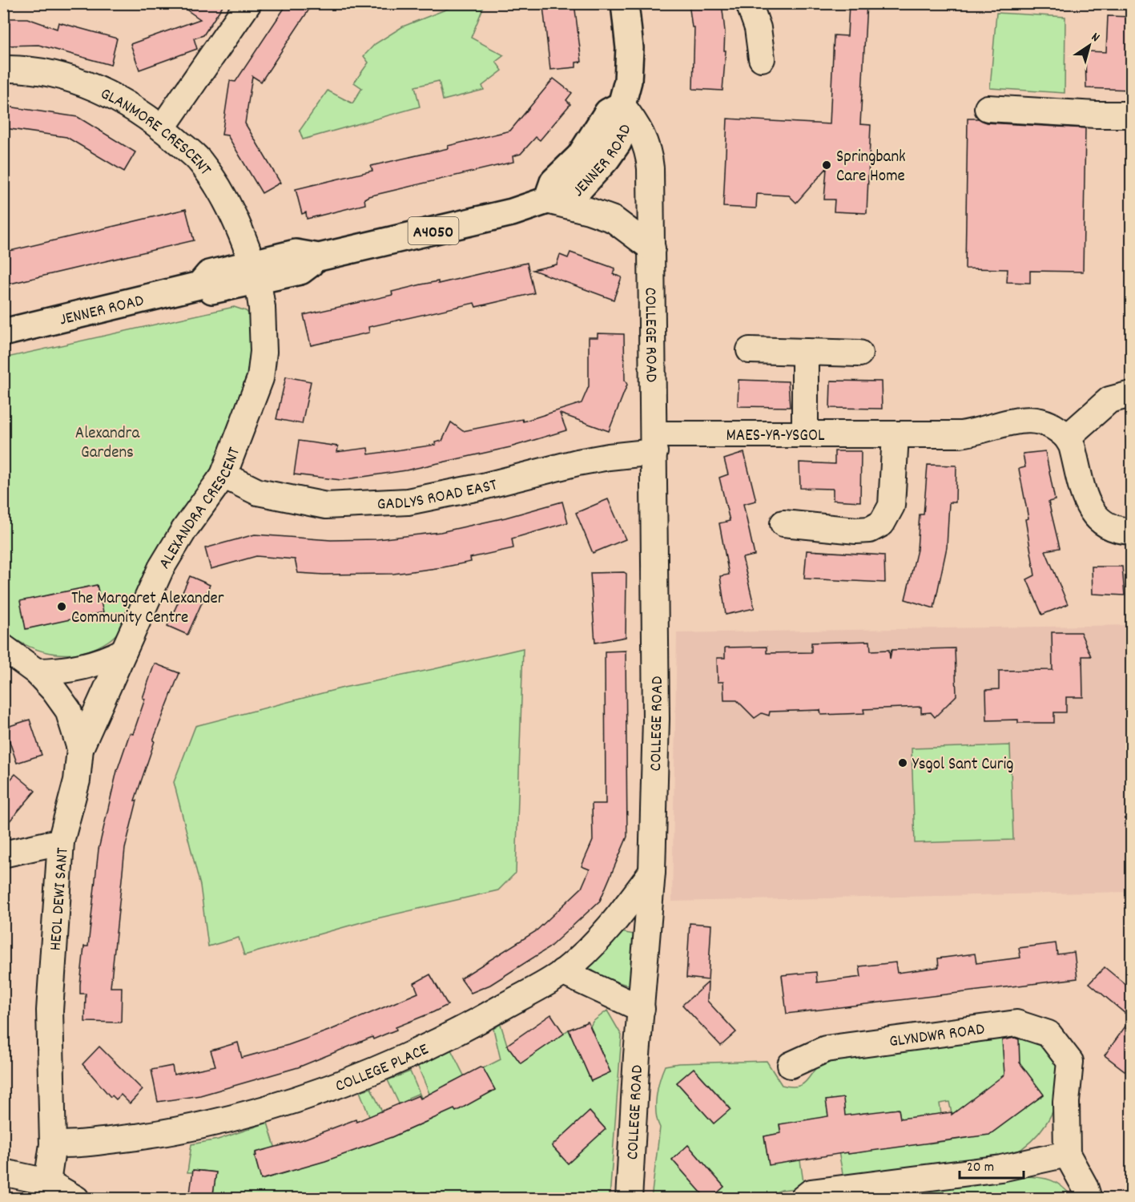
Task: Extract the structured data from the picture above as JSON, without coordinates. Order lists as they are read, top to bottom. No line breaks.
{"streets":{"main road":["JENNER ROAD","A4050"],"street":["GLANMORE CRESCENT","COLLEGE ROAD","MAES-YR-YSGOL","GADLYS ROAD EAST","ALEXANDRA CRESCENT","HEOL DEWI SANT","GLYNDWR ROAD","COLLEGE PLACE"]},"crossings":[["GLANMORE CRESCENT","JENNER ROAD"],["GLANMORE CRESCENT","ALEXANDRA CRESCENT"],["JENNER ROAD","COLLEGE ROAD"],["JENNER ROAD","ALEXANDRA CRESCENT"],["COLLEGE ROAD","MAES-YR-YSGOL"],["COLLEGE ROAD","GADLYS ROAD EAST"],["COLLEGE ROAD","COLLEGE PLACE"],["MAES-YR-YSGOL","GADLYS ROAD EAST"],["GADLYS ROAD EAST","ALEXANDRA CRESCENT"],["ALEXANDRA CRESCENT","HEOL DEWI SANT"],["HEOL DEWI SANT","COLLEGE PLACE"]],"parks":["Alexandra Gardens"],"places":["Springbank Care Home","The Margaret Alexander Community Centre","Ysgol Sant Curig"],"scale_bar":"20 m","north":"top right"}
